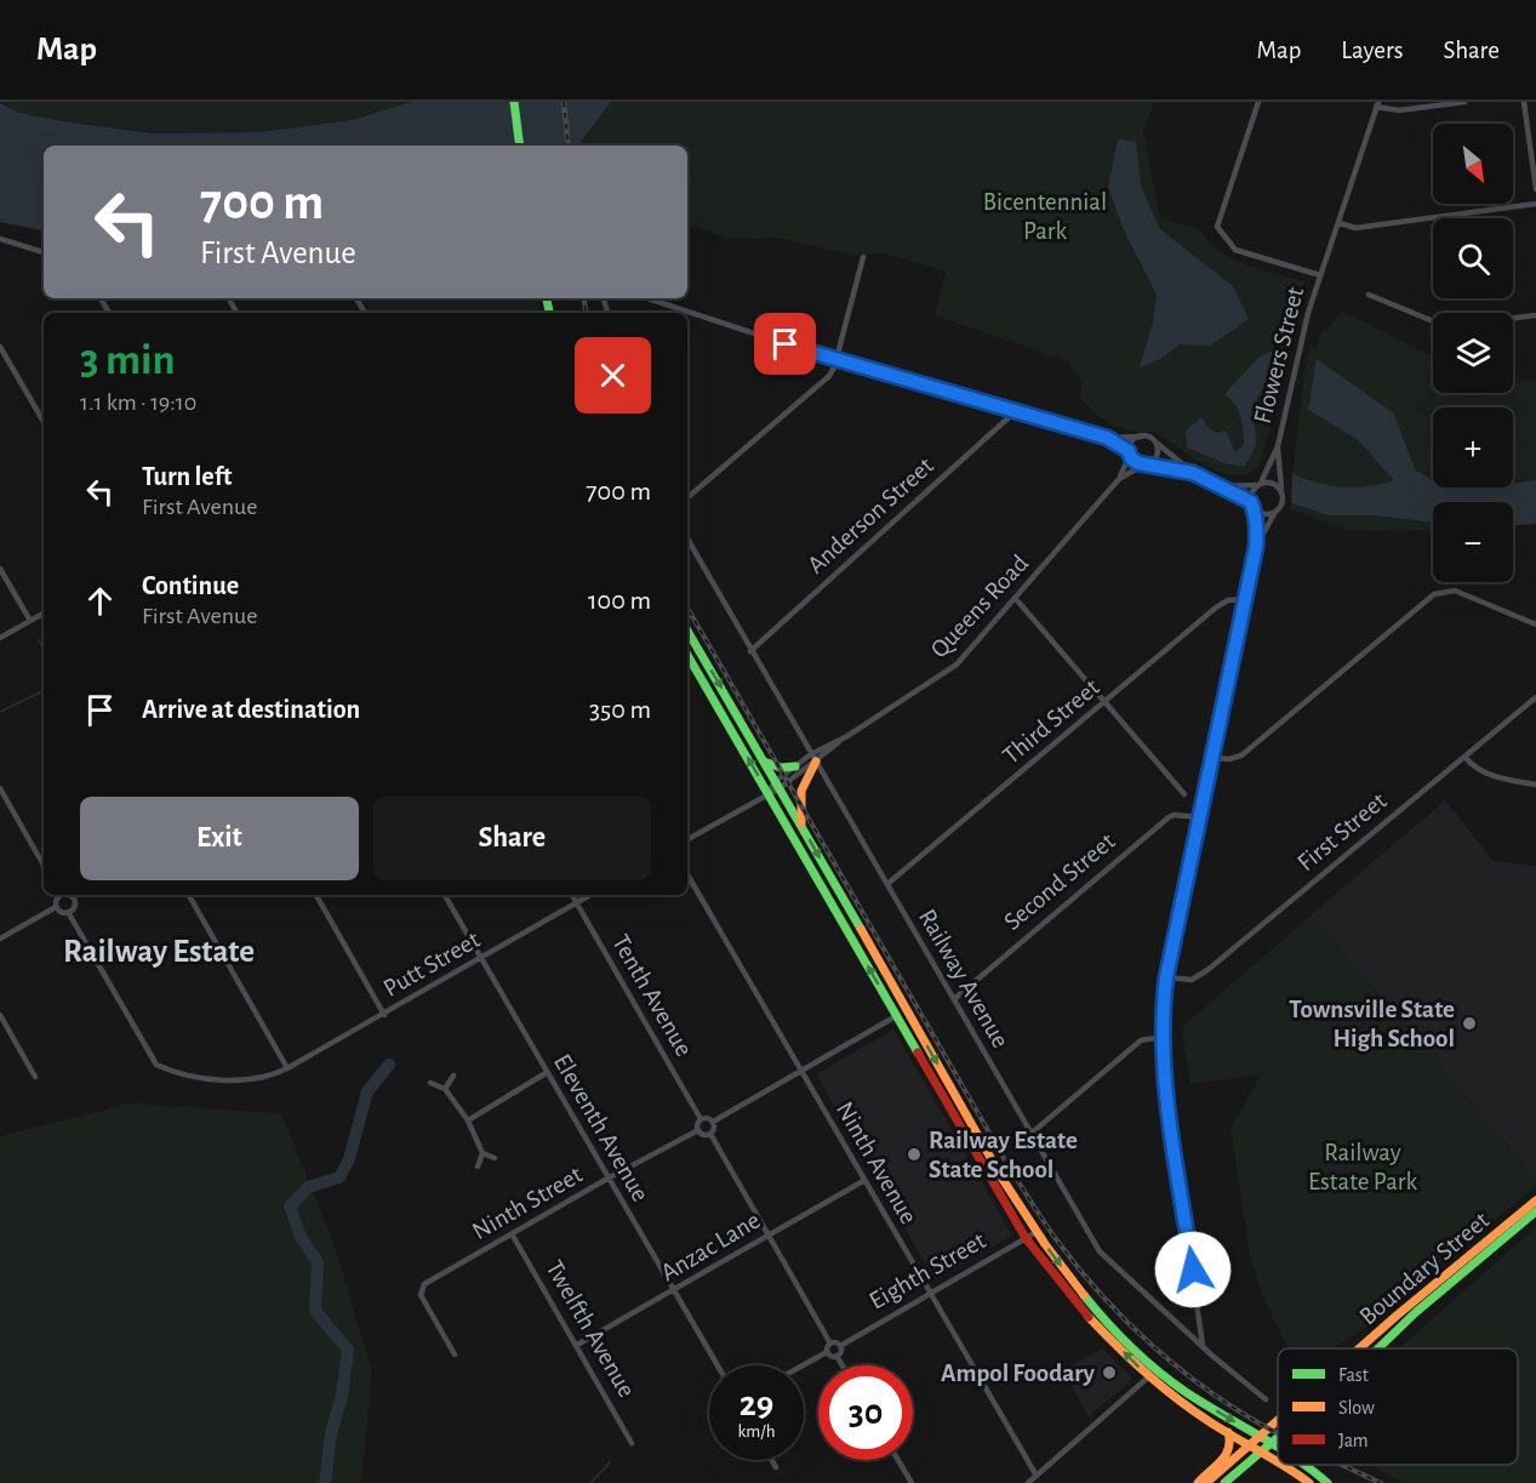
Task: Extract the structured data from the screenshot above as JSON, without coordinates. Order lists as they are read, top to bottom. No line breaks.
{"streets":{"main road":["Boundary Street"],"street":["Flowers Street","Anderson Street","Queens Road","Third Street","First Street","Second Street","Putt Street","Railway Avenue","Tenth Avenue","Eleventh Avenue","Ninth Avenue","Ninth Street","Anzac Lane","Eighth Street","Twelfth Avenue"]},"crossings":[["Anderson Street","Railway Avenue"],["Queens Road","Railway Avenue"],["Third Street","Railway Avenue"],["Second Street","Railway Avenue"],["Putt Street","Tenth Avenue"],["Putt Street","Eleventh Avenue"],["Tenth Avenue","Ninth Street"],["Eleventh Avenue","Ninth Street"],["Eleventh Avenue","Anzac Lane"],["Ninth Avenue","Anzac Lane"],["Ninth Avenue","Eighth Street"],["Ninth Street","Twelfth Avenue"],["Anzac Lane","Twelfth Avenue"]],"districts":["Railway Estate"],"parks":["Bicentennial Park","Railway Estate Park"],"places":["Townsville State High School","Railway Estate State School","Ampol Foodary"],"legend":["Fast","Slow","Jam"],"north":"bottom right","page":{"header":"Map","nav":["Map","Layers","Share"],"map_buttons":["+","−"],"turn":["700 m","First Avenue"],"heading":["3 min","1.1 km · 19:10"],"list":[{"name":"Turn left","note":"First Avenue","value":"700 m"},{"name":"Continue","note":"First Avenue","value":"100 m"},{"name":"Arrive at destination","value":"350 m"}],"buttons":["Exit","Share"],"speed":"29 km/h","limit":"30"}}
